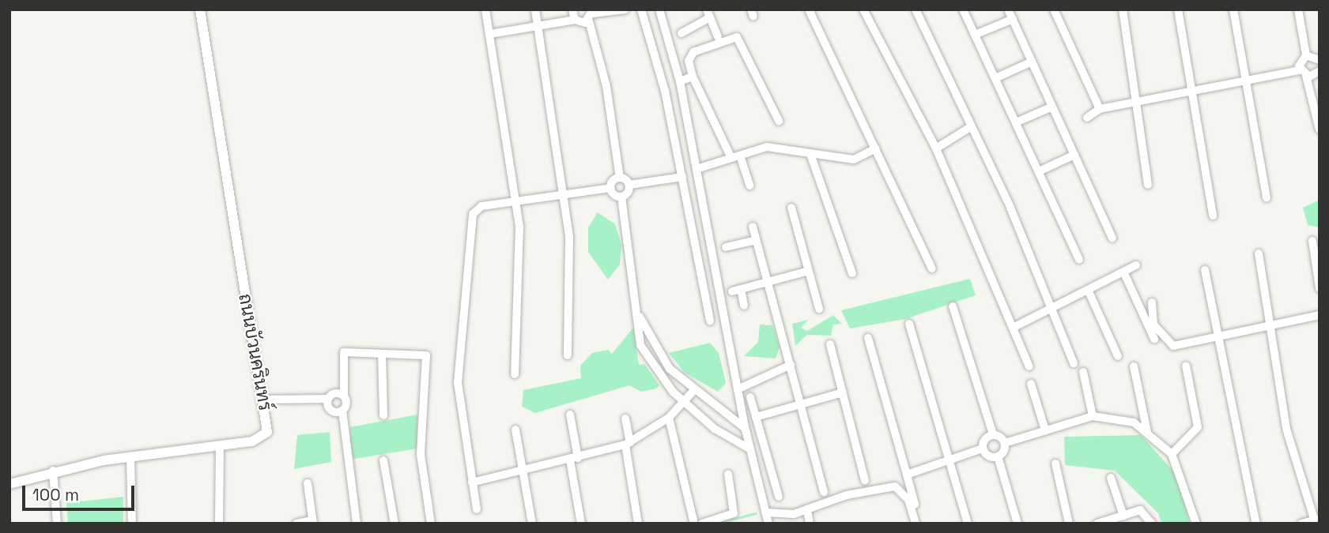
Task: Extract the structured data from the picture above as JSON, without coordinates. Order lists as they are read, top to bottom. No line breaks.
{"streets":{"street":["ถนนบัวนครินทร์"]},"scale_bar":"100 m"}
